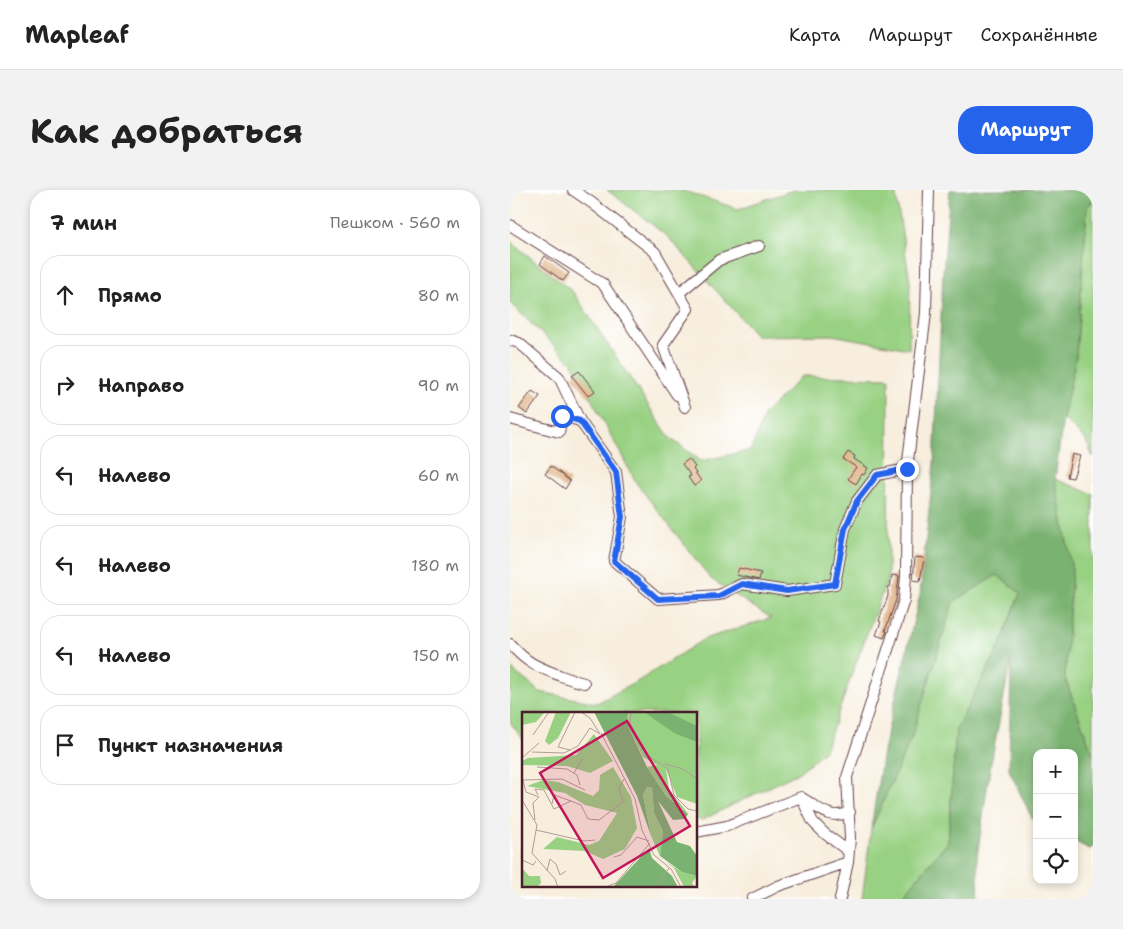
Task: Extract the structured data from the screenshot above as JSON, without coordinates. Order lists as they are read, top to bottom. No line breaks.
{"page":{"header":"Mapleaf","nav":["Карта","Маршрут","Сохранённые"],"buttons":"Маршрут","title":"Как добраться","heading":["7 мин","Пешком · 560 m"],"list":[["Прямо","80 m"],["Направо","90 m"],["Налево","60 m"],["Налево","180 m"],["Налево","150 m"],"Пункт назначения"],"map_buttons":["+","−"]}}
